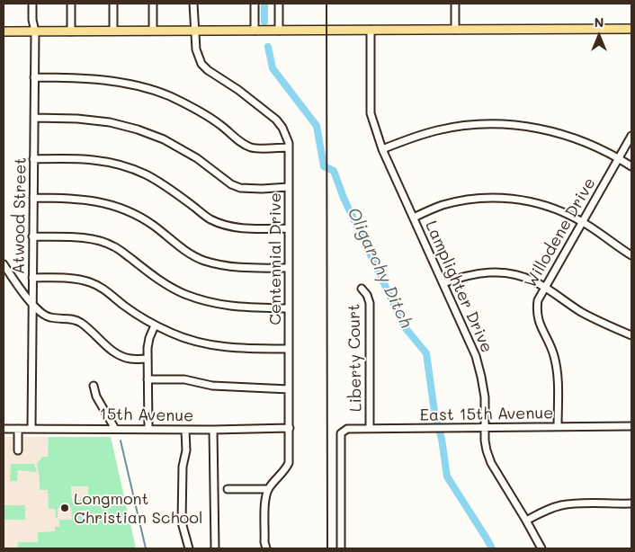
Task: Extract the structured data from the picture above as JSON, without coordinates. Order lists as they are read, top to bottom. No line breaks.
{"streets":{"street":["Atwood Street","Willodene Drive","Centennial Drive","Lamplighter Drive","Liberty Court","East 15th Avenue","15th Avenue"]},"crossings":[["Atwood Street","15th Avenue"],["Willodene Drive","East 15th Avenue"],["Centennial Drive","15th Avenue"],["Lamplighter Drive","East 15th Avenue"],["Liberty Court","East 15th Avenue"]],"water":["Oligarchy Ditch"],"places":["Longmont Christian School"],"north":"top"}
